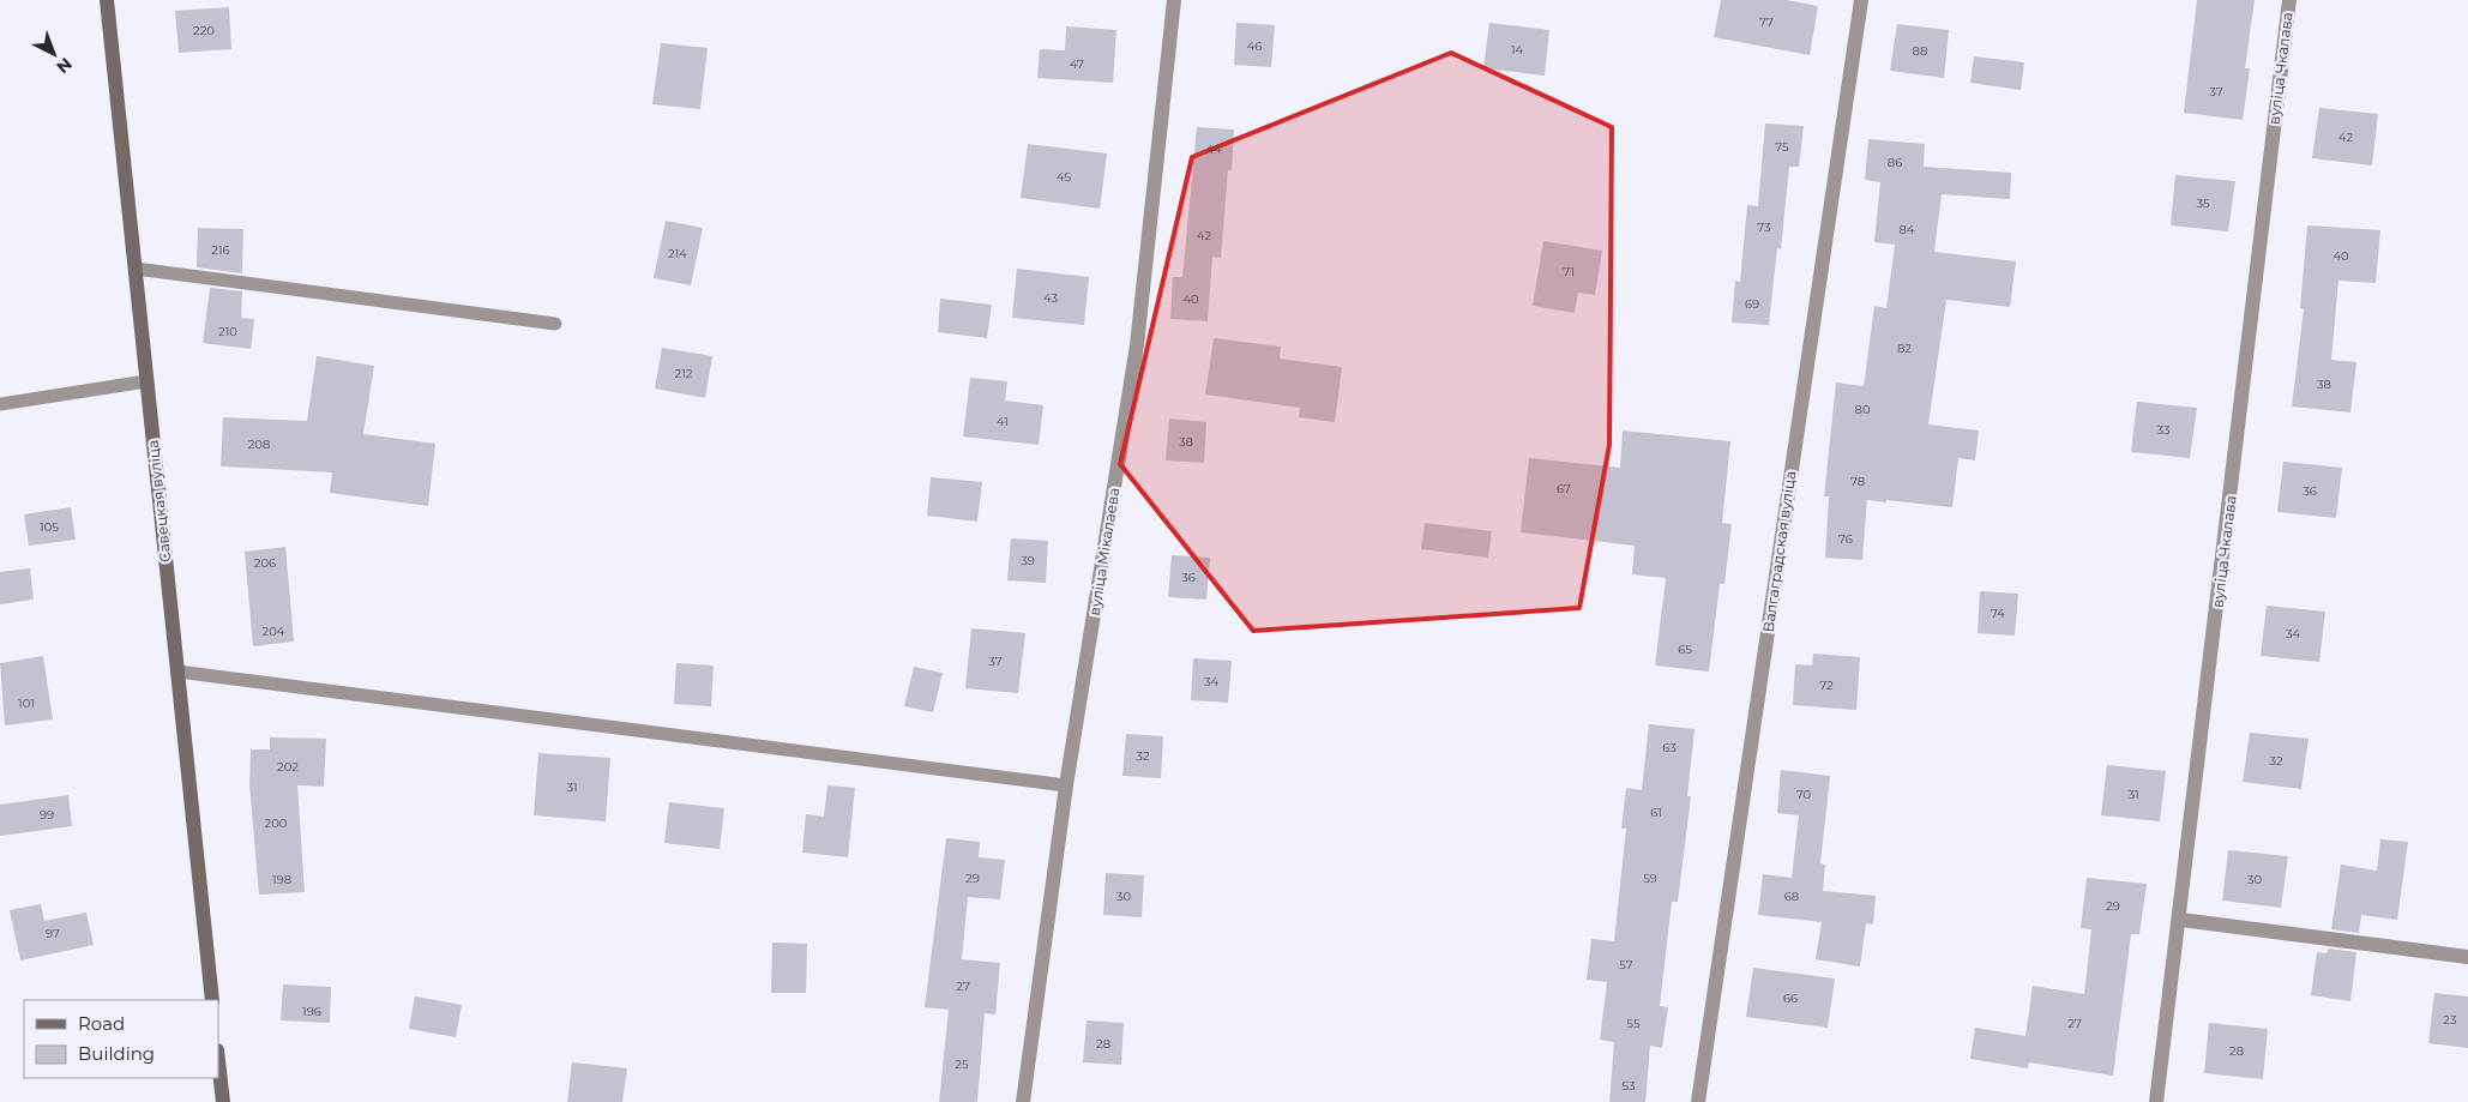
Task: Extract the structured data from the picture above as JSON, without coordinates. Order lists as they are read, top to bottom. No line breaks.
{"streets":{"main road":["Савецкая вуліца"],"street":["вуліца Чкалава","вуліца Мікалаева","Валгаградская вуліца"]},"house_numbers":["77","220","46","14","88","47","37","42","75","44","86","45","35","73","84","42","216","214","40","71","43","40","69","210","82","212","38","80","41","33","38","208","78","67","36","105","76","39","206","36","74","204","34","65","37","34","72","101","63","32","32","202","31","70","31","61","99","200","29","59","198","30","30","68","29","97","57","27","66","196","23","55","27","28","28","25","53"],"legend":["Road","Building"],"north":"bottom right"}
